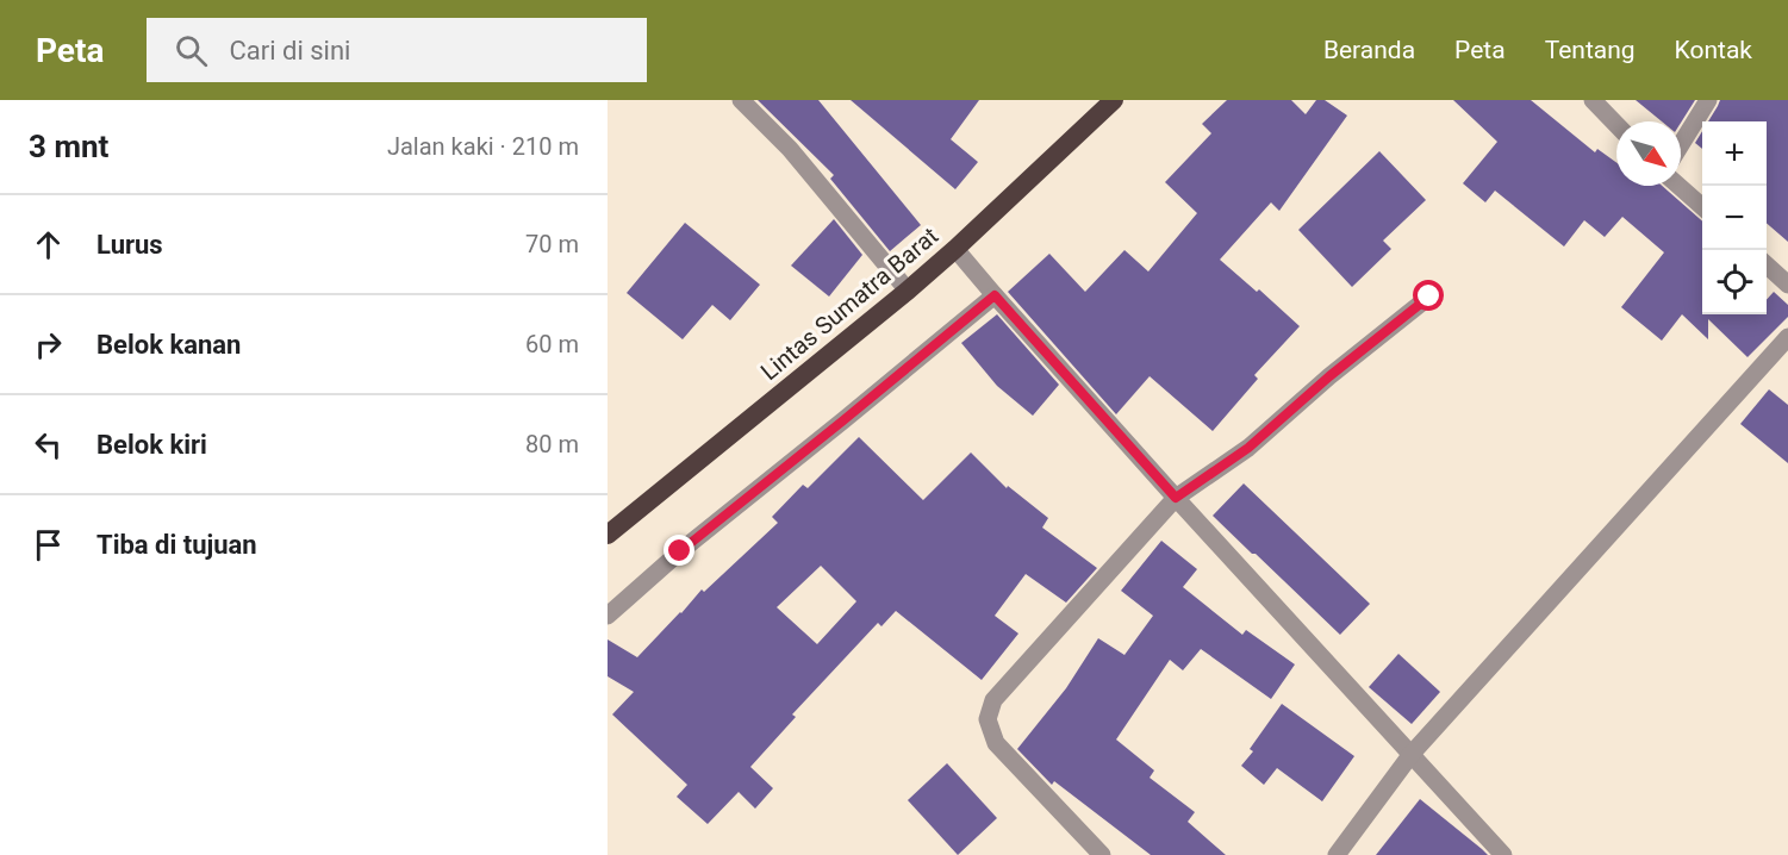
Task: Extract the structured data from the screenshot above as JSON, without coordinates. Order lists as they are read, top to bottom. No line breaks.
{"streets":{"highway":["Lintas Sumatra Barat"]},"north":"bottom right","page":{"header":"Peta","search":"Cari di sini","nav":["Beranda","Peta","Tentang","Kontak"],"heading":["3 mnt","Jalan kaki · 210 m"],"map_buttons":["+","−"],"list":[["Lurus","70 m"],["Belok kanan","60 m"],["Belok kiri","80 m"],"Tiba di tujuan"]}}
